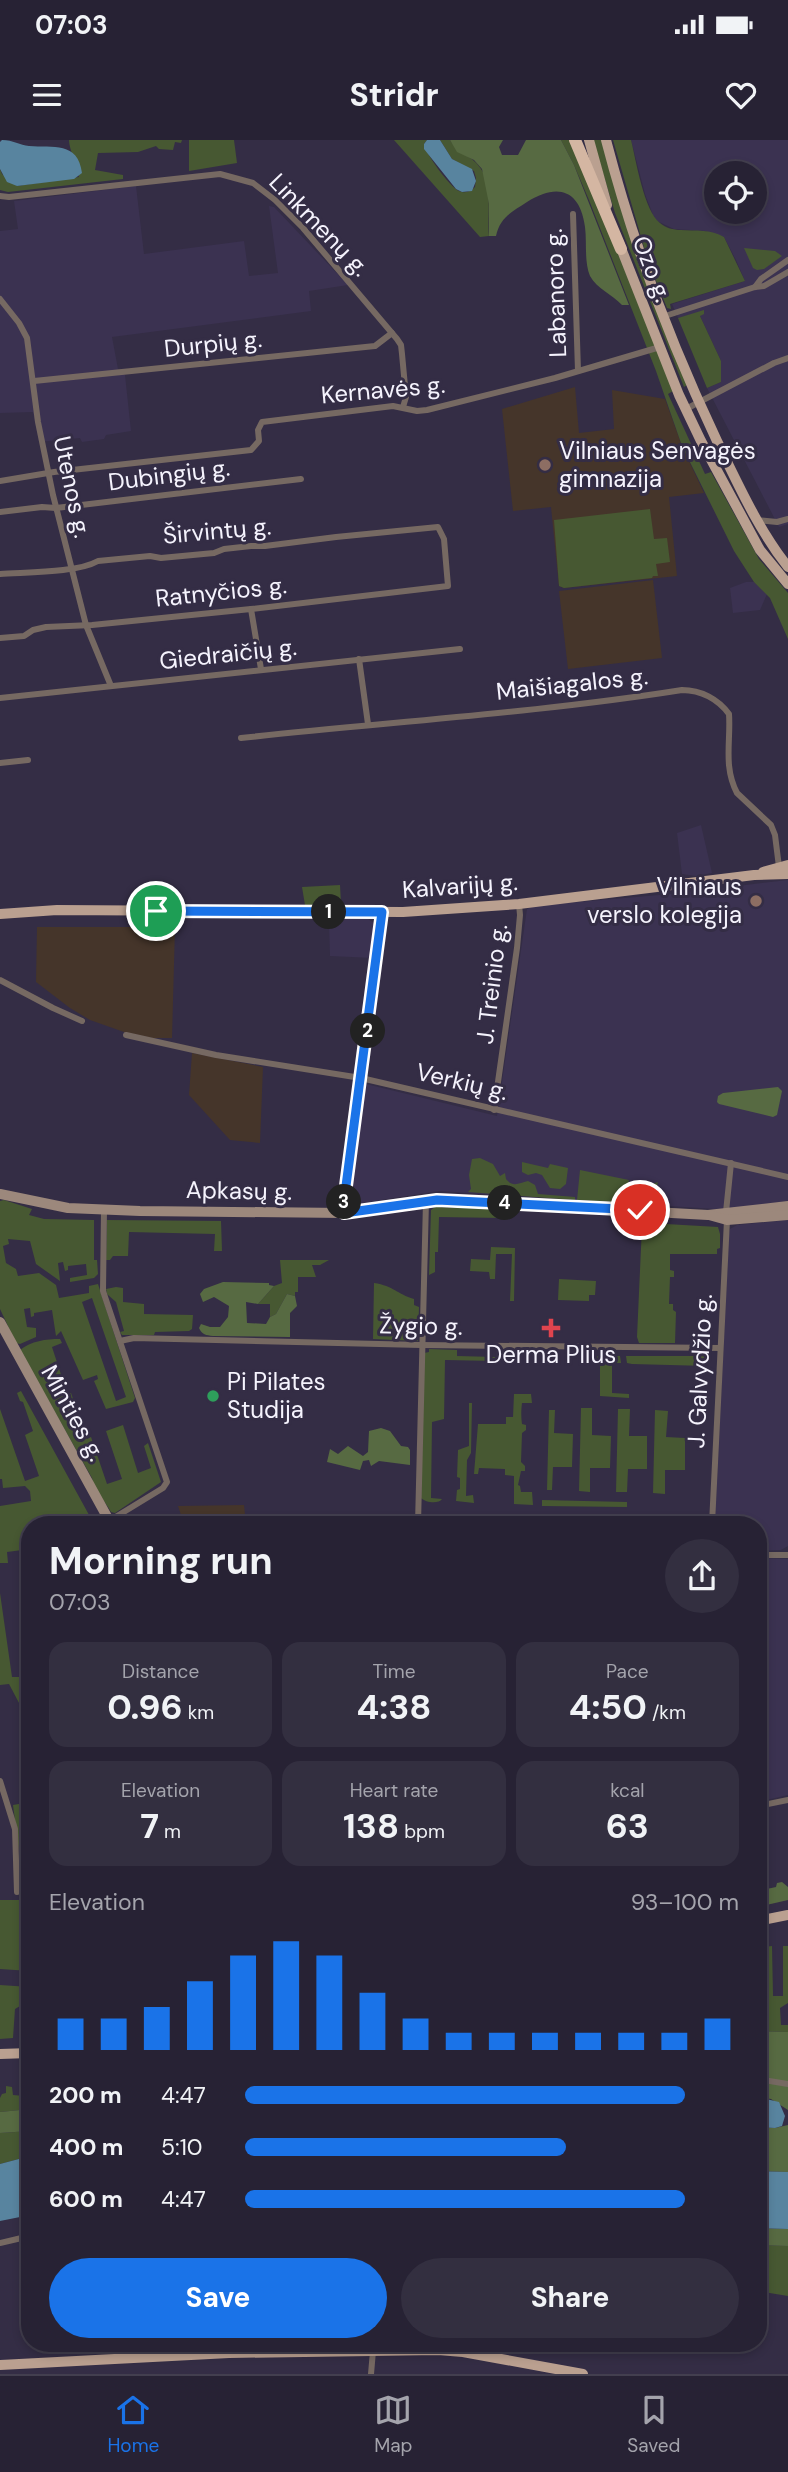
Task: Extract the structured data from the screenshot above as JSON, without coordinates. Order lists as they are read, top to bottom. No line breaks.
{"streets":{"main road":["Ozo g.","Kalvarijų g.","Apkasų g.","Minties g."],"street":["Linkmenų g.","Labanoro g.","Durpių g.","Kernavės g.","Dubingių g.","Utenos g.","Širvintų g.","Ratnyčios g.","Giedraičių g.","Maišiagalos g.","J. Treinio g.","Verkių g.","Žygio g.","J. Galvydžio g."]},"crossings":[["Linkmenų g.","Durpių g."],["Linkmenų g.","Kernavės g."],["Ozo g.","Kernavės g."],["Labanoro g.","Kernavės g."],["Durpių g.","Utenos g."],["Kernavės g.","Utenos g."],["Dubingių g.","Utenos g."],["Utenos g.","Širvintų g."],["Utenos g.","Ratnyčios g."],["Utenos g.","Giedraičių g."],["Širvintų g.","Ratnyčios g."],["Maišiagalos g.","Kalvarijų g."],["Kalvarijų g.","J. Treinio g."],["J. Treinio g.","Verkių g."],["Verkių g.","J. Galvydžio g."],["Apkasų g.","J. Galvydžio g."],["Žygio g.","J. Galvydžio g."]],"places":{"other":["Vilniaus Senvagės gimnazija","Vilniaus verslo kolegija","Pi Pilates Studija"],"health":["Derma Plius"]},"page":{"status":"07:03","header":"Stridr","pins":["1","2","3","4"],"heading":["Morning run","07:03"],"stats":[["Distance","0.96 km"],["Time","4:38"],["Pace","4:50 /km"],["Elevation","7 m"],["Heart rate","138 bpm"],["kcal","63"]],"chart":["Elevation","93–100 m"],"list":[{"name":"200 m","note":"4:47"},{"name":"400 m","note":"5:10"},{"name":"600 m","note":"4:47"}],"buttons":["Save","Share"],"tabs":["Home","Map","Saved"]}}
